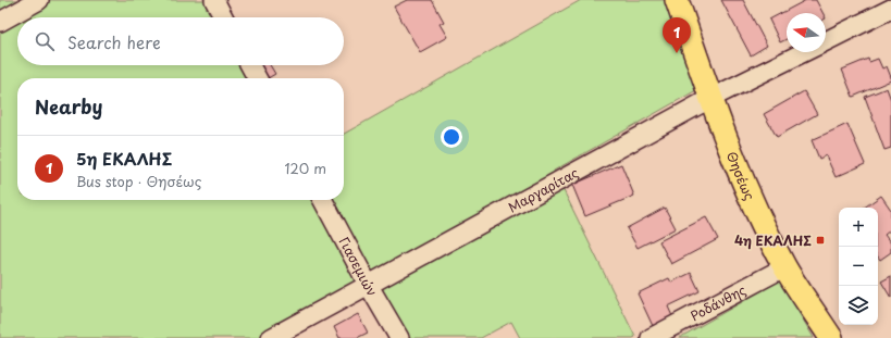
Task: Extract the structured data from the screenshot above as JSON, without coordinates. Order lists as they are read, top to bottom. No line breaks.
{"streets":{"main road":["Θησέως"],"street":["Μαργαρίτας","Γιασεμιών","Ροδάνθης"]},"crossings":[["Θησέως","Μαργαρίτας"],["Θησέως","Ροδάνθης"],["Μαργαρίτας","Γιασεμιών"]],"places":{"transit":["4η ΕΚΑΛΗΣ"]},"north":"left","page":{"pins":"1","search":"Search here","heading":"Nearby","list":[{"mark":"1","name":"5η ΕΚΑΛΗΣ","note":"Bus stop · Θησέως","value":"120 m"}],"map_buttons":["+","−"]}}
